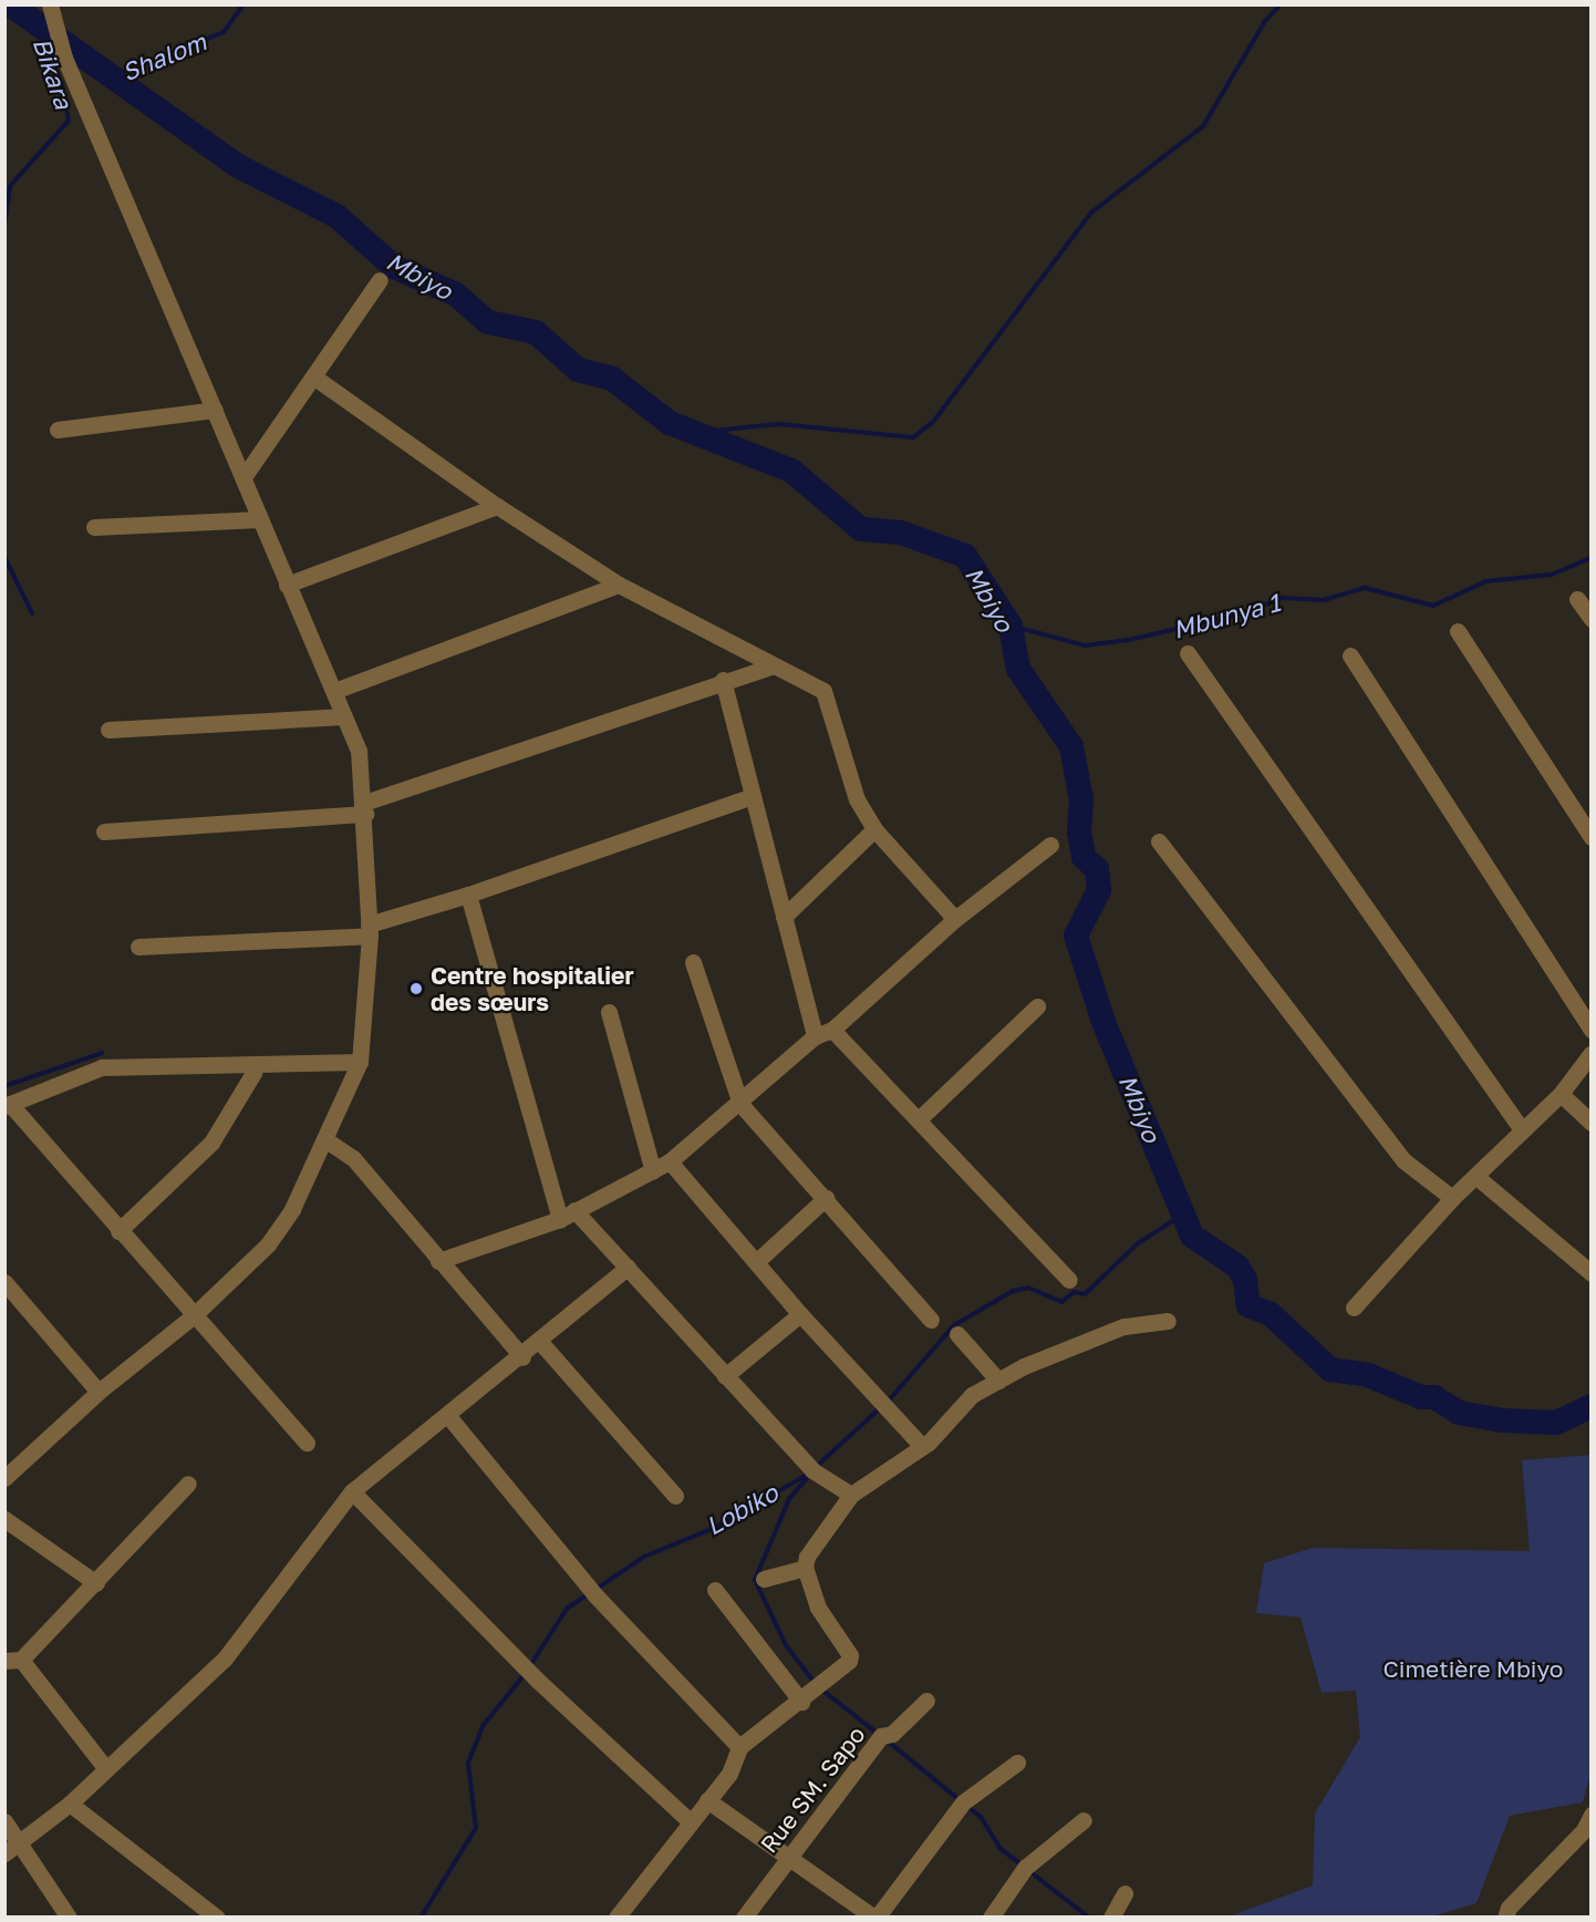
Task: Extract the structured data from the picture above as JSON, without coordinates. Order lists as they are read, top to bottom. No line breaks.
{"streets":{"street":["Rue SM. Sapo"]},"water":["Shalom","Bikara","Mbiyo","Mbunya 1","Lobiko"],"parks":["Cimetière Mbiyo"],"places":["Centre hospitalier des sœurs"]}
